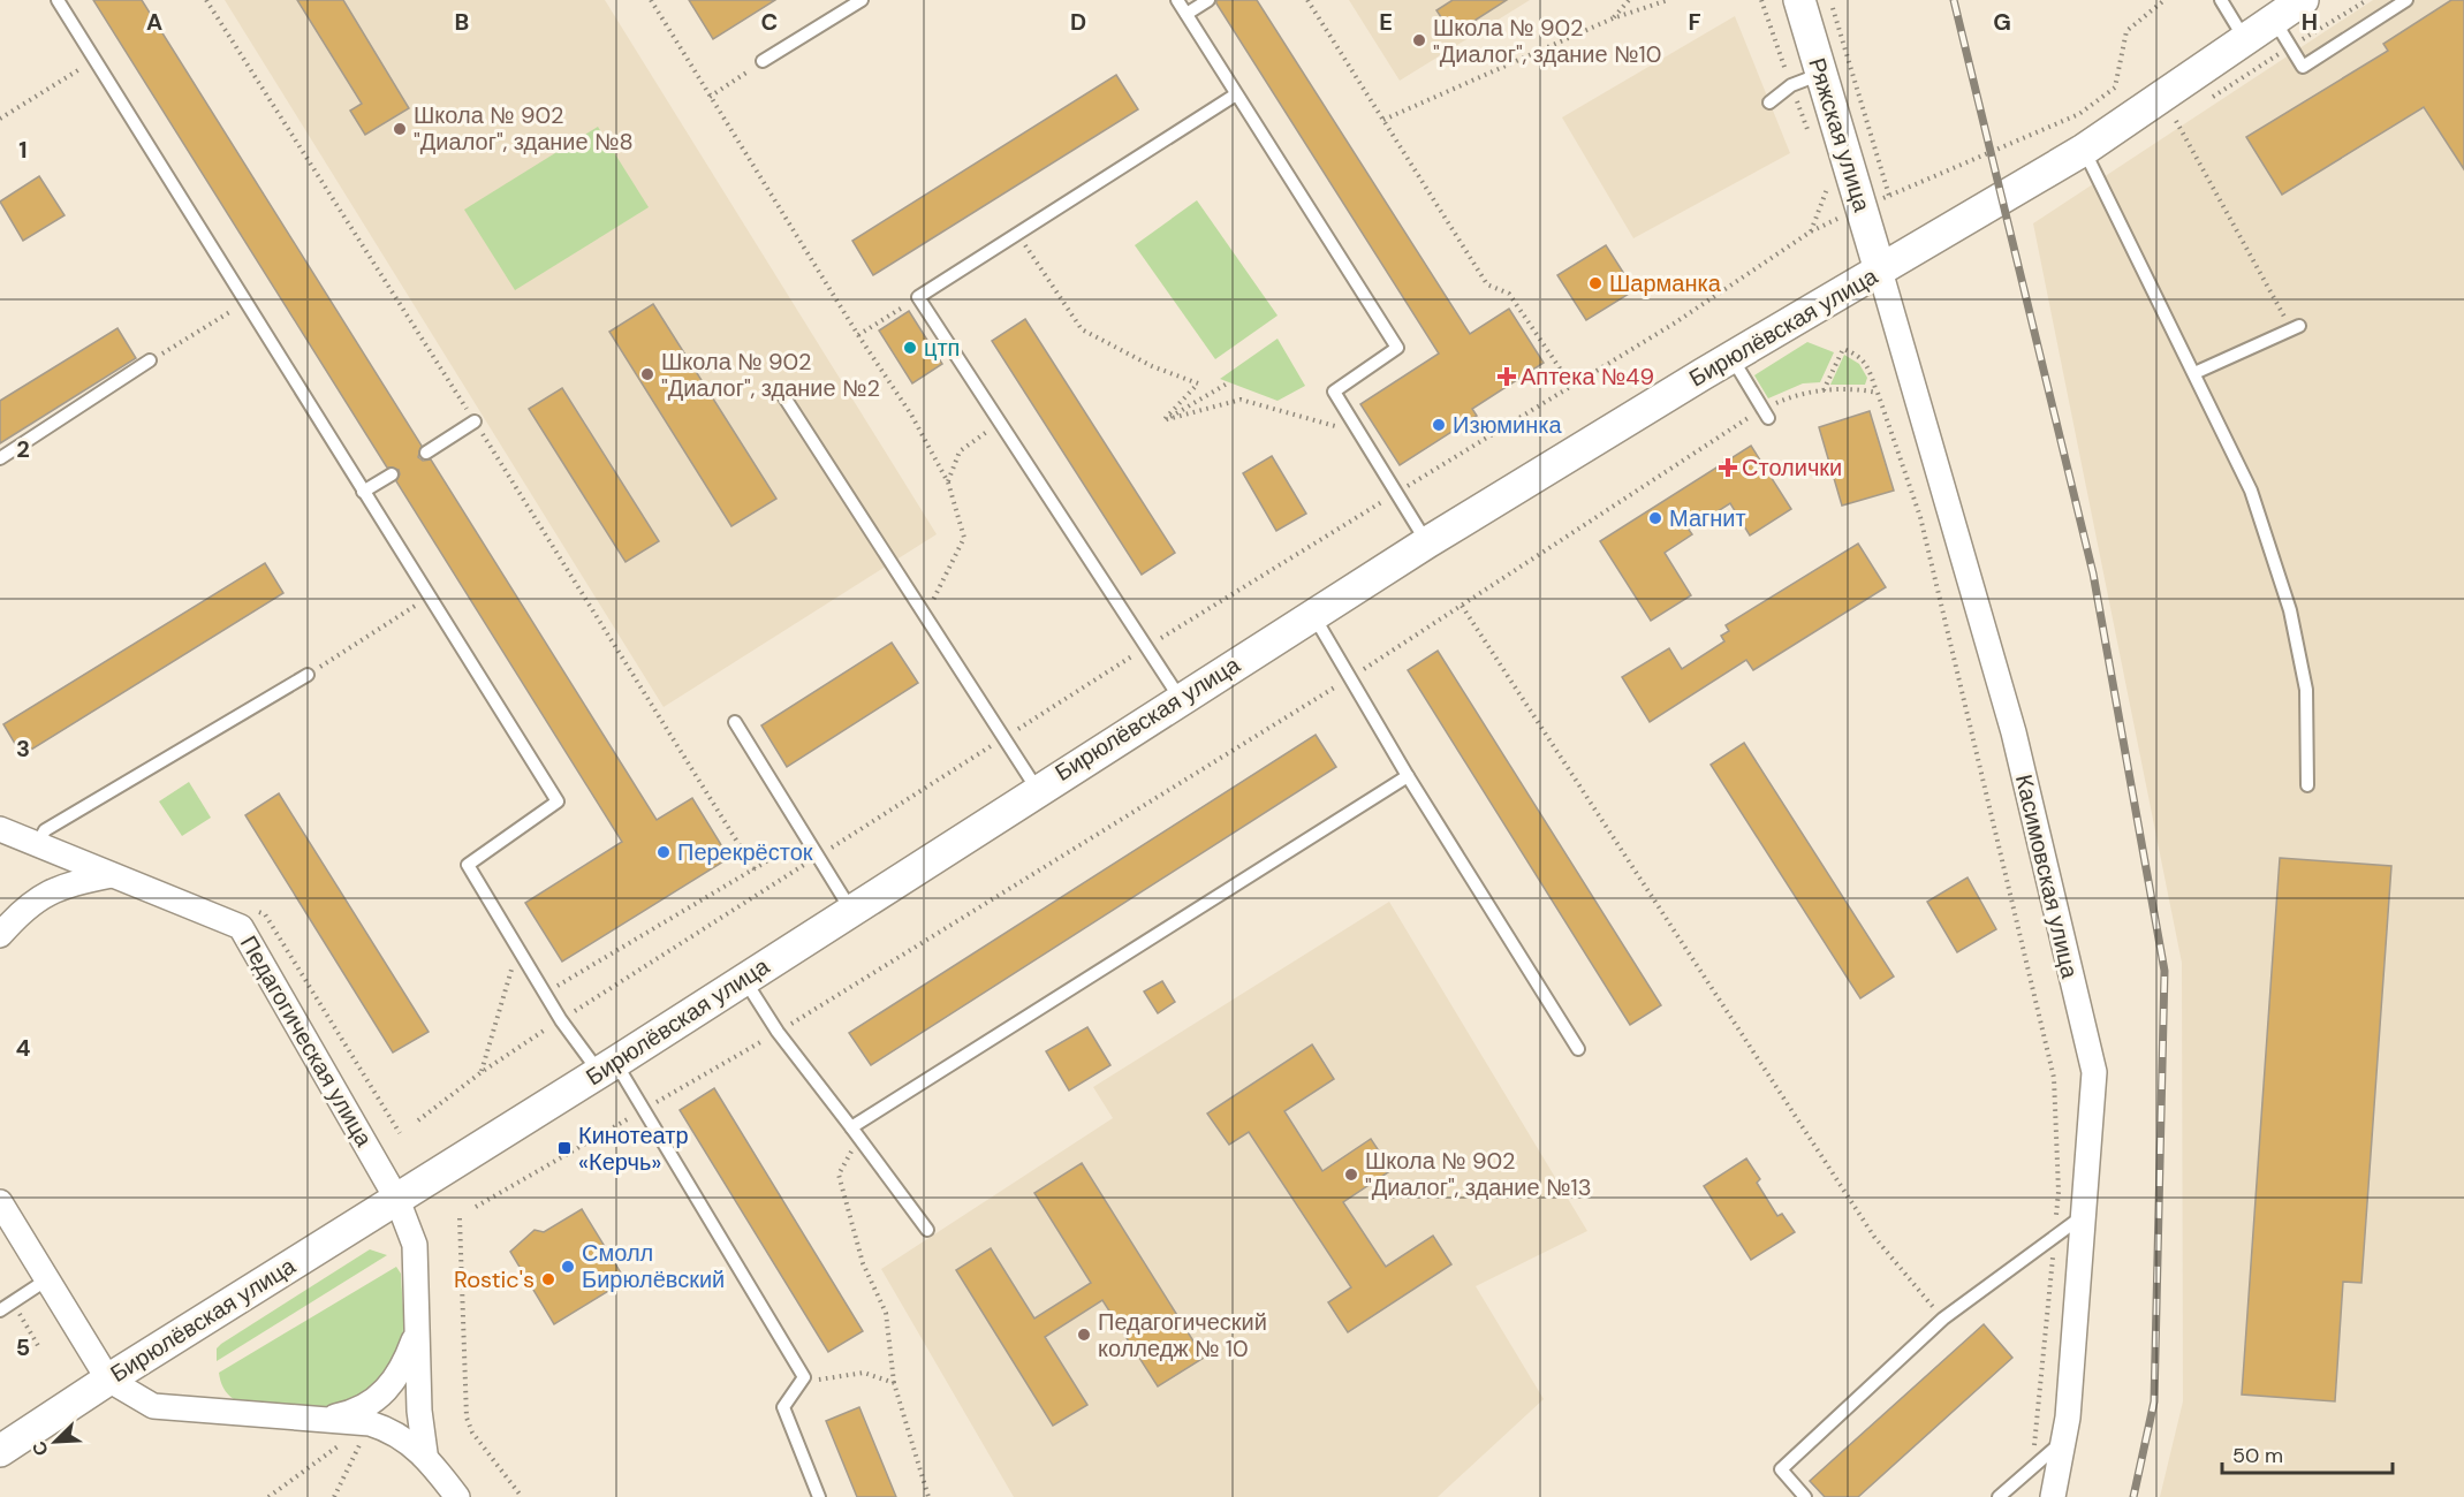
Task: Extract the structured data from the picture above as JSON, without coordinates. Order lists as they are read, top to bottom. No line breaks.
{"streets":{"street":["Ряжская улица","Бирюлёвская улица","Касимовская улица","Педагогическая улица"]},"crossings":[["Ряжская улица","Бирюлёвская улица"],["Ряжская улица","Касимовская улица"],["Бирюлёвская улица","Касимовская улица"],["Бирюлёвская улица","Педагогическая улица"]],"places":{"other":["Школа № 902 \"Диалог\", здание №10","Школа № 902 \"Диалог\", здание №8","Шарманка","цтп","Школа № 902 \"Диалог\", здание №2","Изюминка","Магнит","Перекрёсток","Школа № 902 \"Диалог\", здание №13","Смолл Бирюлёвский","Rostic's","Педагогический колледж № 10"],"health":["Аптека №49","Столички"],"transit":["Кинотеатр «Керчь»"]},"scale_bar":"50 m","north":"bottom left","grid":{"columns":["A","B","C","D","E","F","G","H"],"rows":["1","2","3","4","5"]}}
